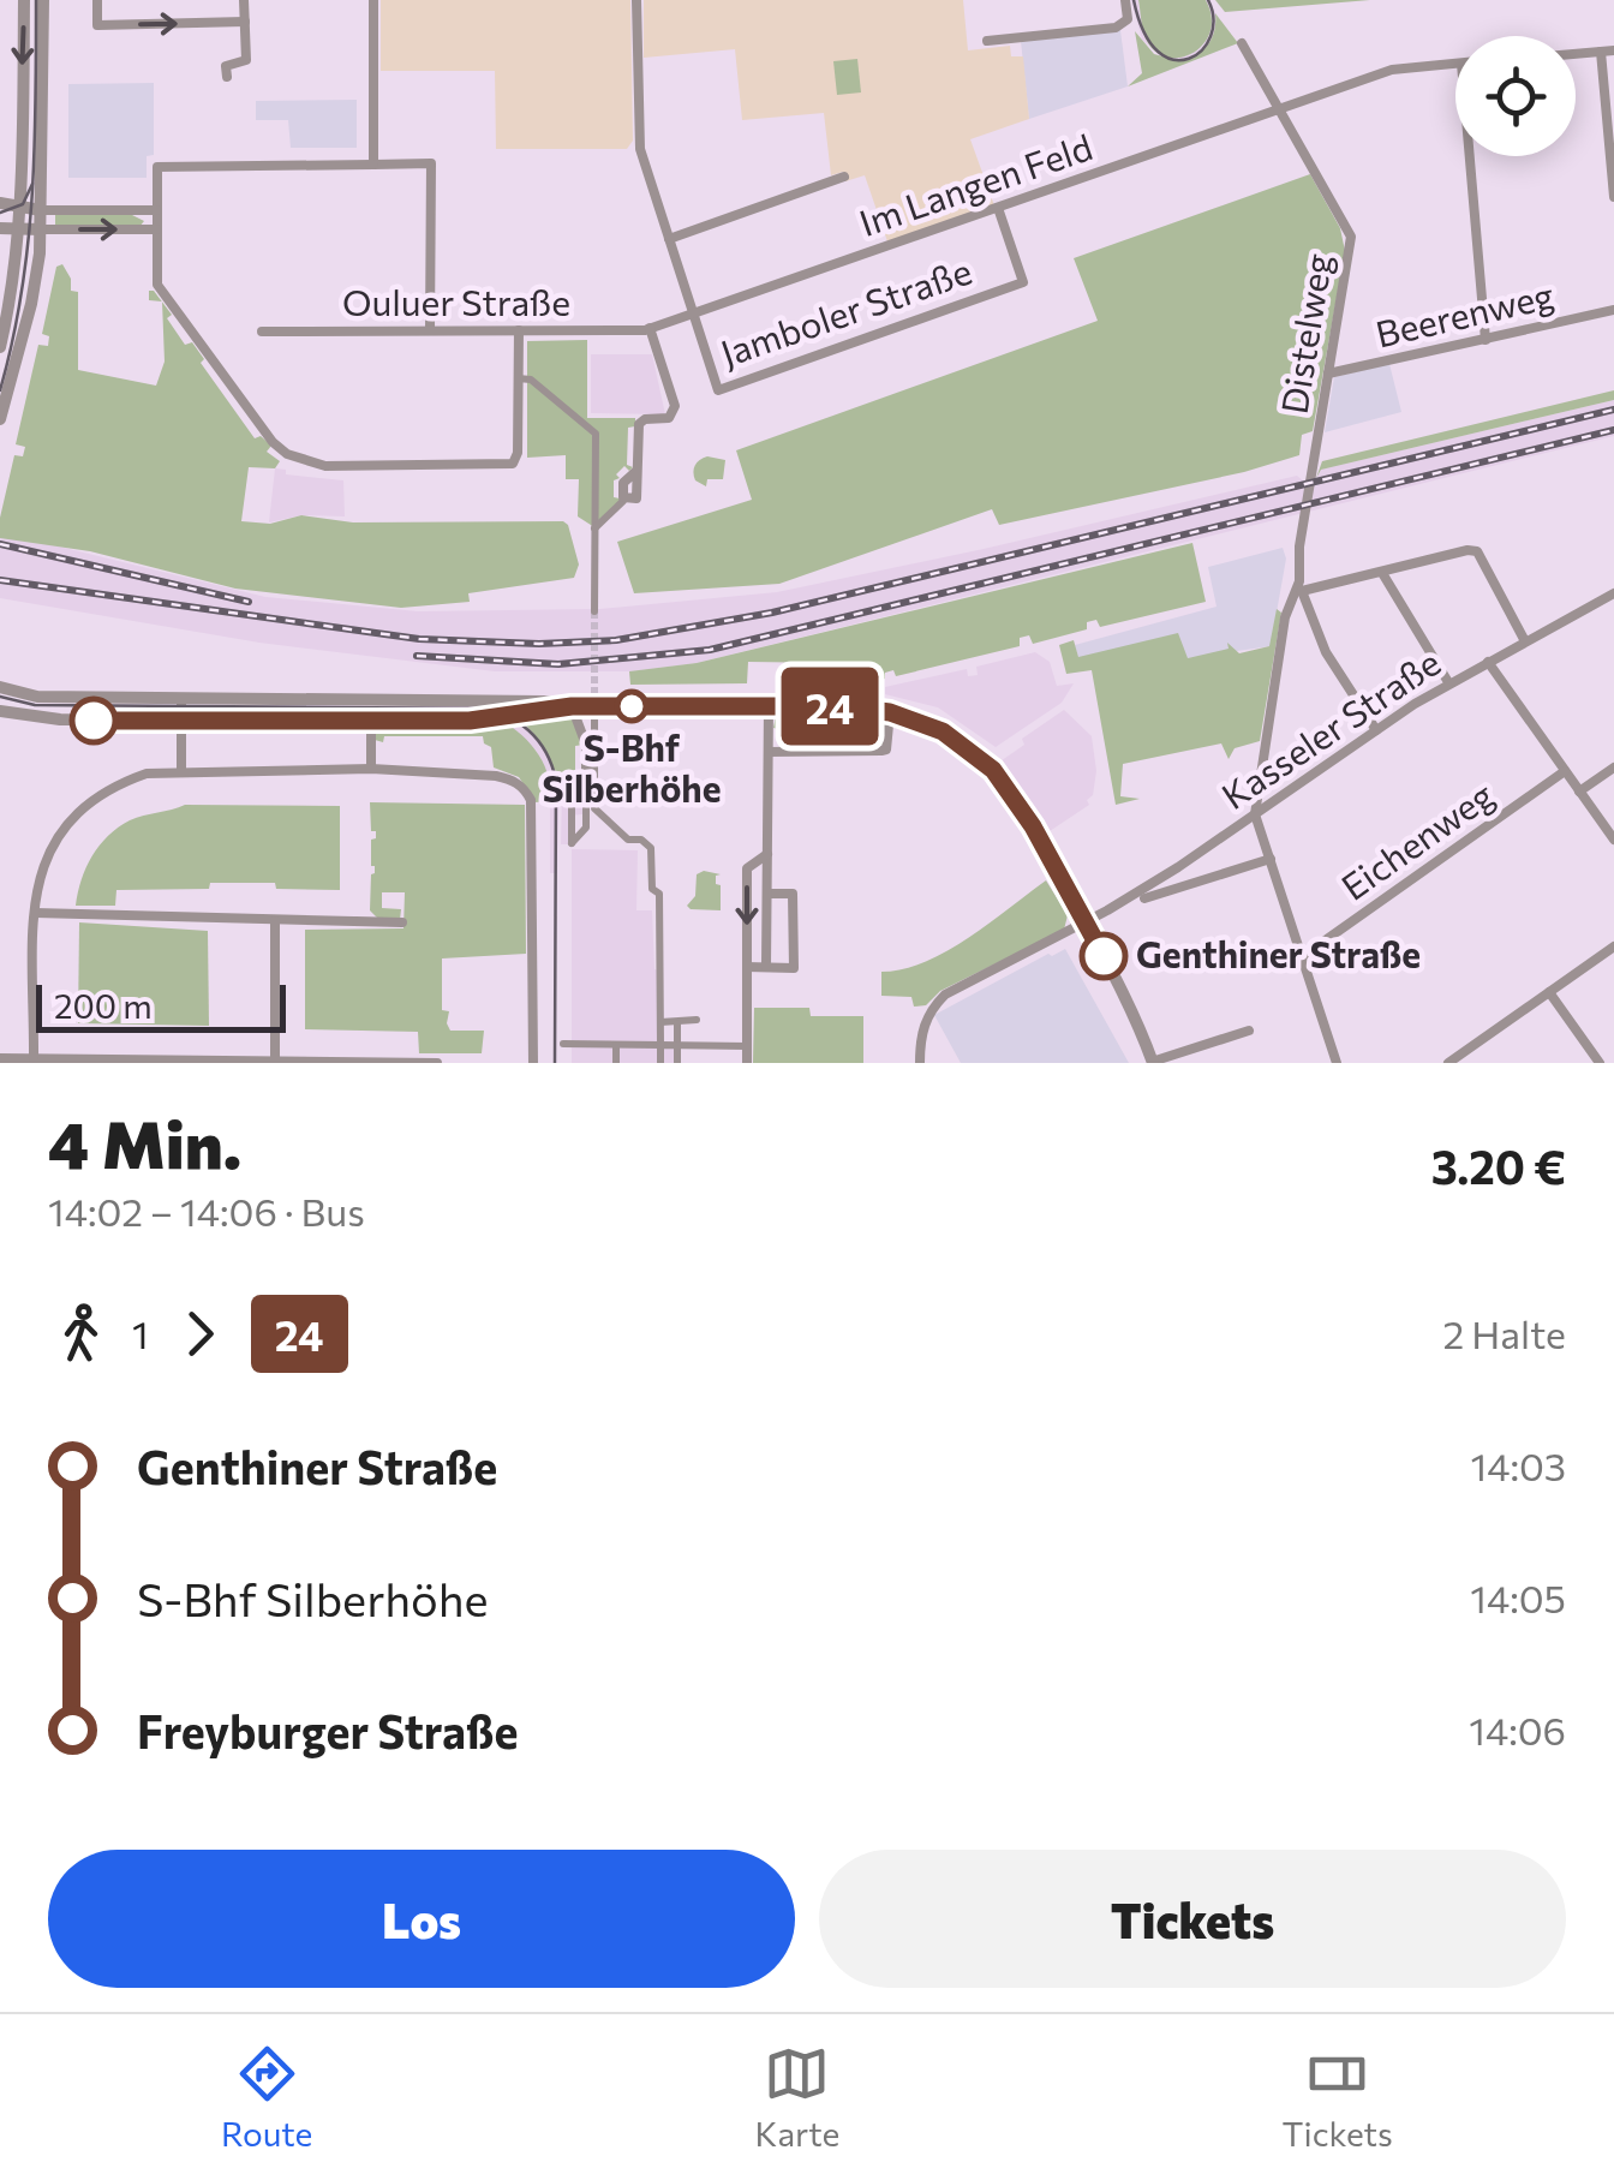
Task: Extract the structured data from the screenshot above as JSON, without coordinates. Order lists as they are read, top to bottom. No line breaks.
{"streets":{"street":["Im Langen Feld","Ouluer Straße","Jamboler Straße","Beerenweg","Distelweg","Kasseler Straße","Eichenweg"]},"crossings":[["Im Langen Feld","Ouluer Straße"],["Im Langen Feld","Jamboler Straße"],["Im Langen Feld","Distelweg"],["Ouluer Straße","Jamboler Straße"],["Beerenweg","Distelweg"]],"places":["S-Bhf Silberhöhe","Genthiner Straße"],"lines":["bus line 24"],"scale_bar":"200 m","page":{"on_map":"24","scale":"200 m","heading":["4 Min.","14:02 – 14:06 · Bus","3.20 €"],"legs":["1","24","2 Halte"],"list":[{"name":"Genthiner Straße","value":"14:03"},{"name":"S-Bhf Silberhöhe","value":"14:05"},{"name":"Freyburger Straße","value":"14:06"}],"buttons":["Los","Tickets"],"tabs":["Route","Karte","Tickets"]}}
